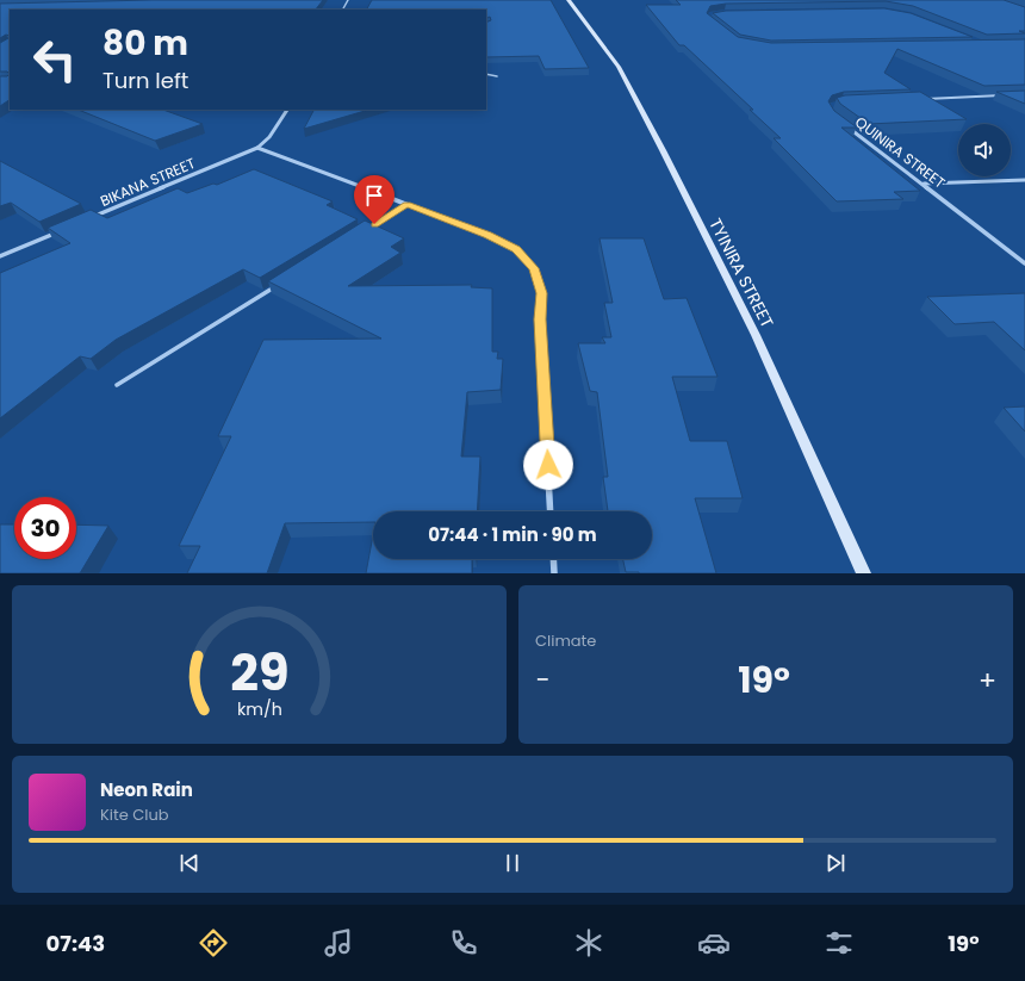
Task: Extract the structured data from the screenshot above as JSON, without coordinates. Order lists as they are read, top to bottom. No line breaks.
{"streets":{"street":["QUINIRA STREET","BIKANA STREET","TYINIRA STREET"]},"page":{"turn":["80 m","Turn left"],"limit":"30","trip":"07:44 · 1 min · 90 m","tile":"Climate","heat":["−","19°","+"],"song":["Neon Rain","Kite Club"],"tabs":["07:43","19°"],"gauge":["29","km/h"]}}
